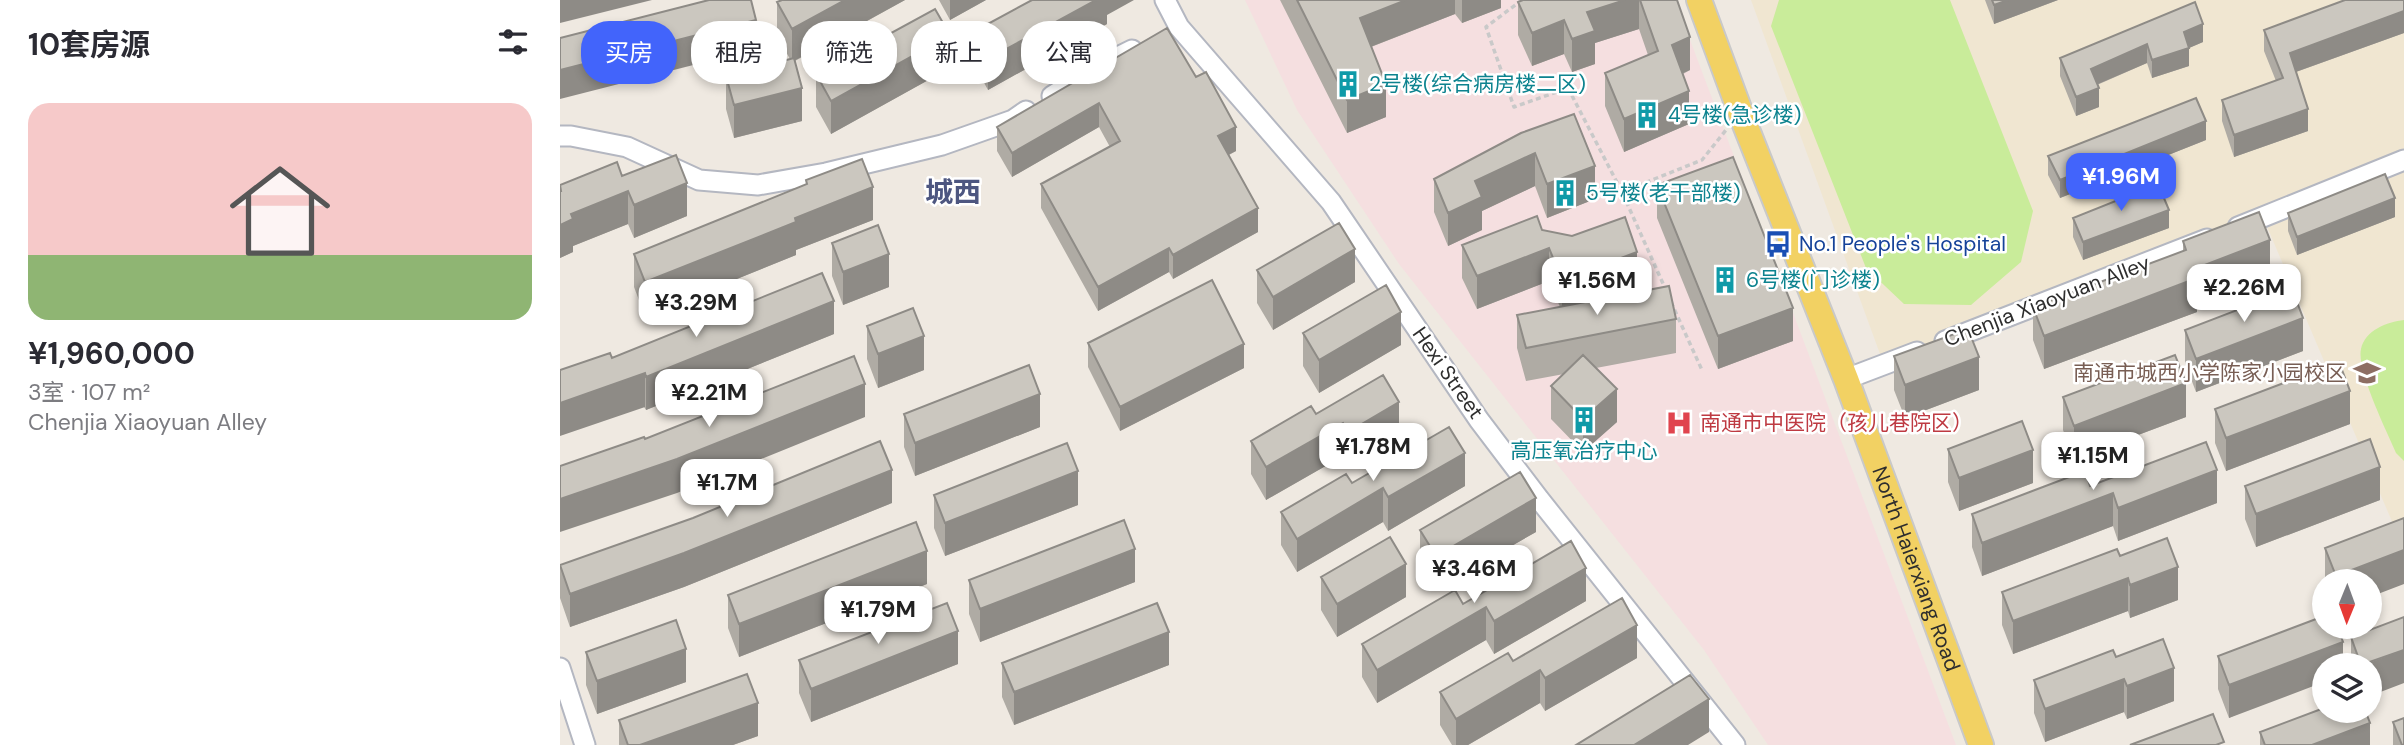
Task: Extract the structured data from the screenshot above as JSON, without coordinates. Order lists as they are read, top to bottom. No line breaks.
{"streets":{"main road":["North Haierxiang Road"],"street":["Chenjia Xiaoyuan Alley","Hexi Street"]},"crossings":[["Chenjia Xiaoyuan Alley","North Haierxiang Road"]],"districts":["城西"],"places":{"building":["2号楼(综合病房楼二区)","4号楼(急诊楼)","5号楼(老干部楼)","6号楼(门诊楼)","高压氧治疗中心"],"bus stop":["No.1 People's Hospital"],"school or university":["南通市城西小学陈家小园校区"],"hospital":["南通市中医院（孩儿巷院区）"]},"north":"bottom","page":{"heading":"10套房源","chip":["买房","租房","筛选","新上","公寓"],"list":[{"name":"¥1,960,000","note":"3室 · 107 m² · Chenjia Xiaoyuan Alley"}],"price":["¥1.96M","¥1.56M","¥2.26M","¥3.29M","¥2.21M","¥1.78M","¥1.15M","¥1.7M","¥3.46M","¥1.79M"]}}
